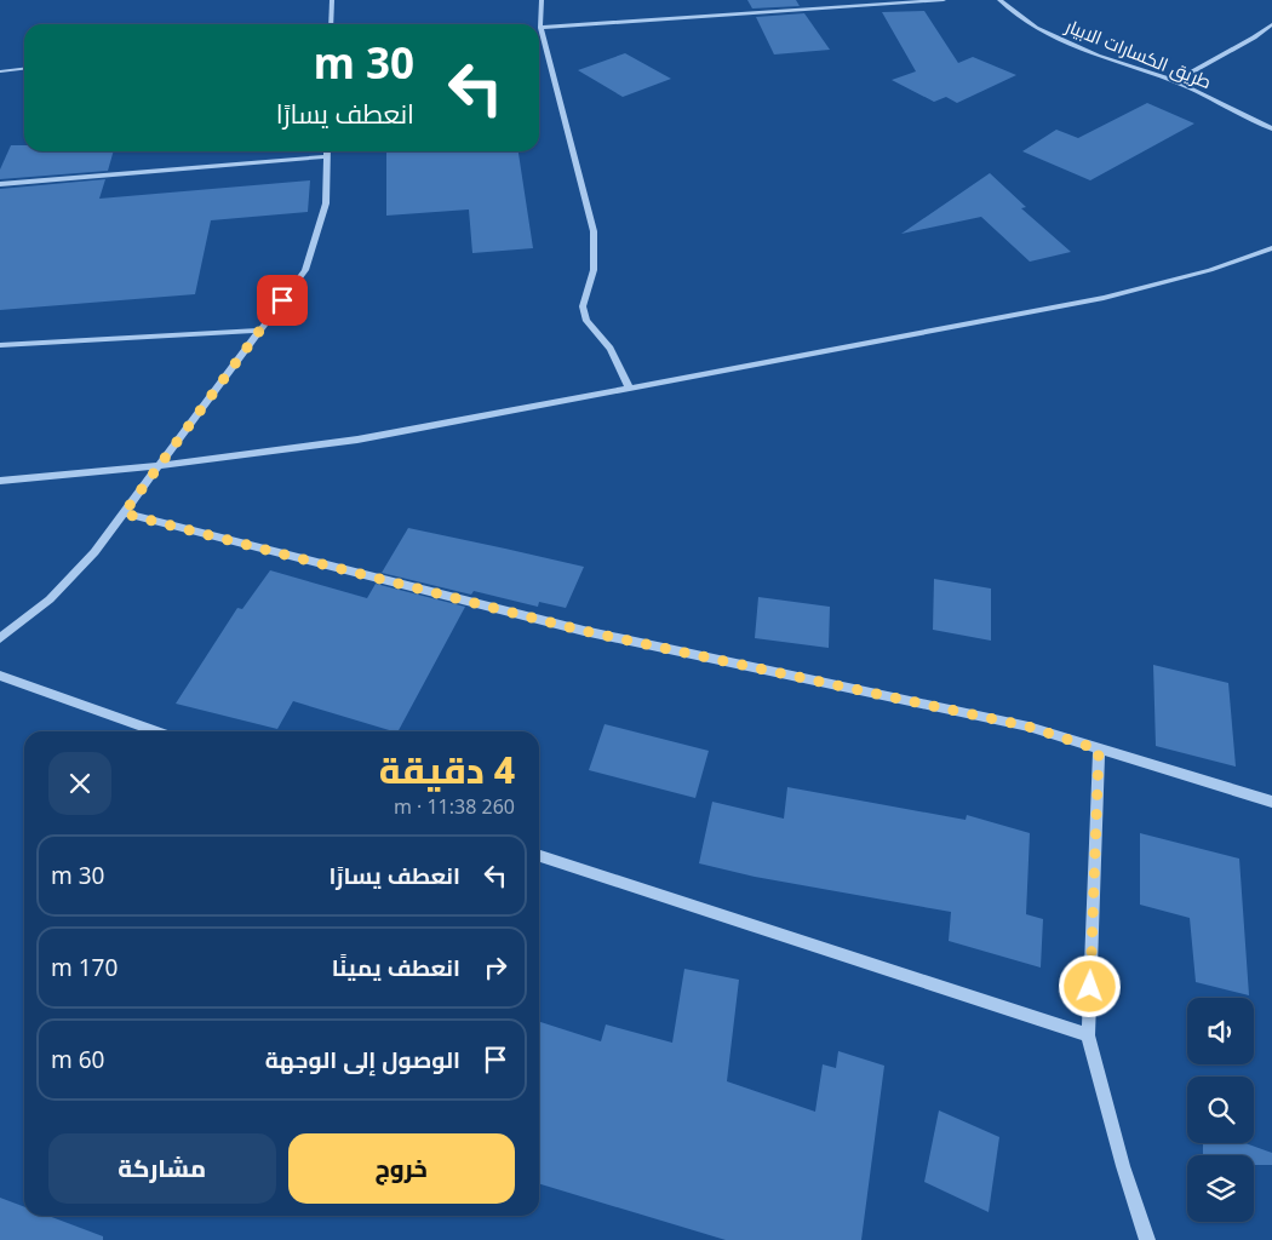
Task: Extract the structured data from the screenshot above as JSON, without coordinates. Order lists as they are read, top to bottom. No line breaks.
{"streets":{"street":["طريق الكسارات الابيار"]},"page":{"turn":["30 m","انعطف يسارًا"],"heading":["4 دقيقة","260 m · 11:38"],"list":[{"name":"انعطف يسارًا","value":"30 m"},{"name":"انعطف يمينًا","value":"170 m"},{"name":"الوصول إلى الوجهة","value":"60 m"}],"buttons":["خروج","مشاركة"]}}
